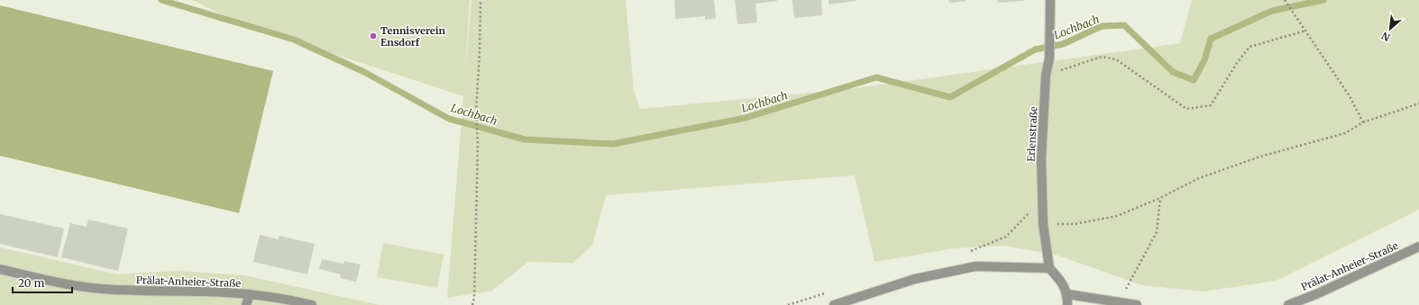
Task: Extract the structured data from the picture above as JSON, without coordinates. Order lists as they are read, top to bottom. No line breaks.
{"streets":{"street":["Erlenstraße","Prälat-Anheier-Straße"]},"water":["Lochbach"],"places":["Tennisverein Ensdorf"],"scale_bar":"20 m","north":"bottom left"}
